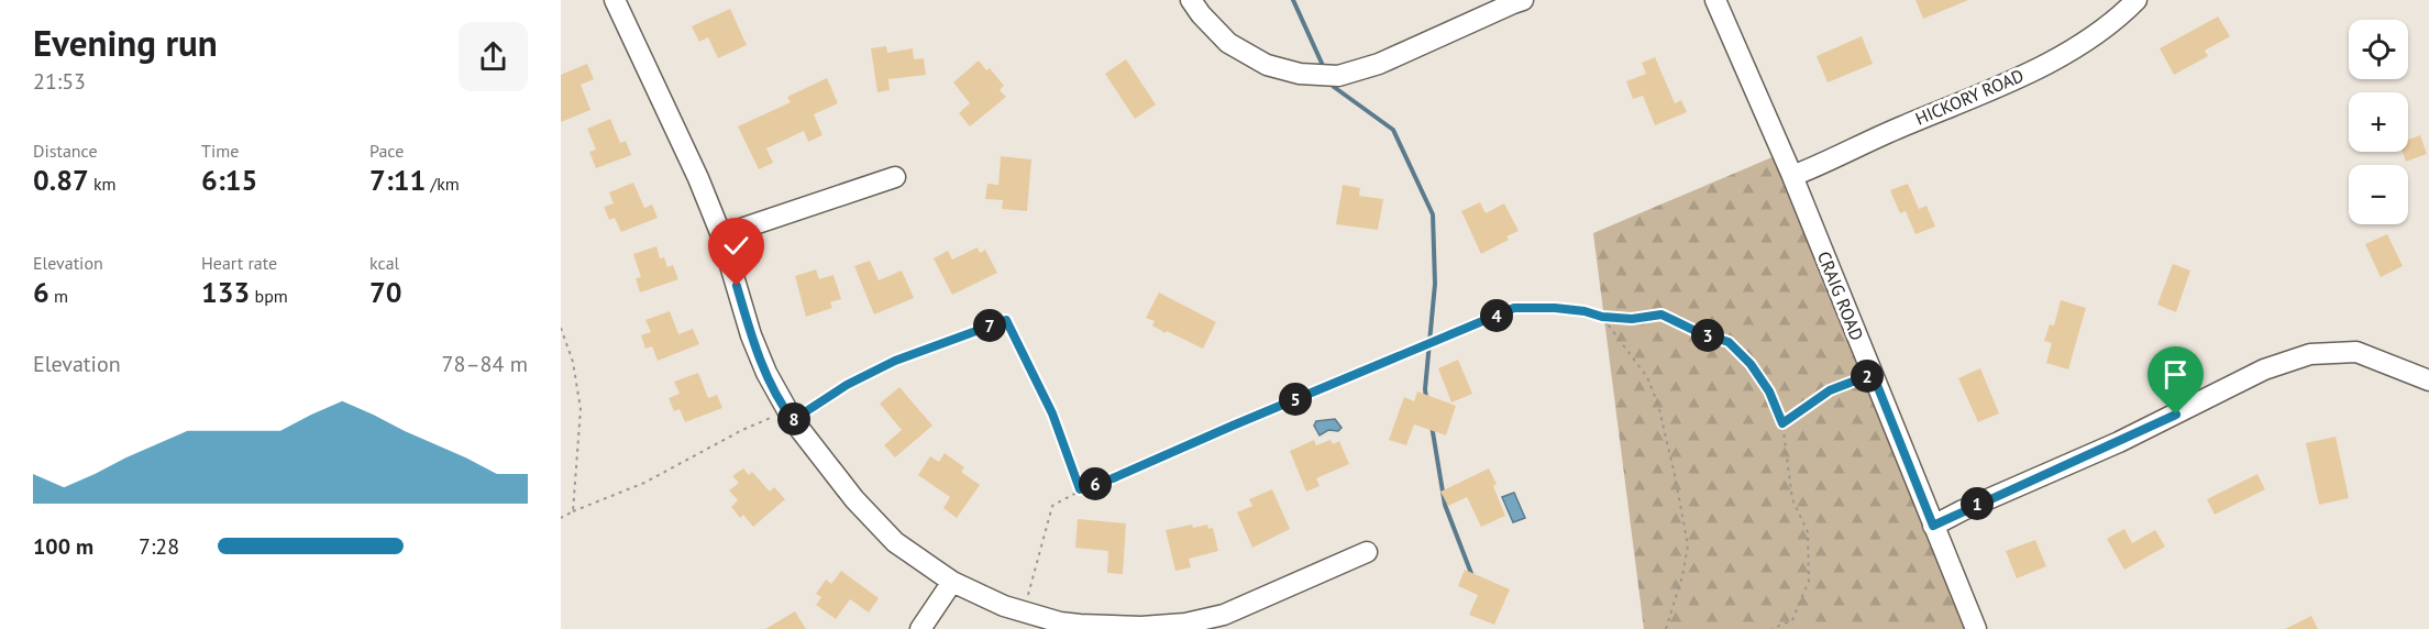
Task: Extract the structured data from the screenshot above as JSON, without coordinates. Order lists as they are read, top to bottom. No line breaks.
{"streets":{"street":["HICKORY ROAD","CRAIG ROAD"]},"crossings":[["HICKORY ROAD","CRAIG ROAD"]],"page":{"heading":["Evening run","21:53"],"map_buttons":["+","−"],"stats":[["Distance","0.87 km"],["Time","6:15"],["Pace","7:11 /km"],["Elevation","6 m"],["Heart rate","133 bpm"],["kcal","70"]],"pins":["4","7","3","2","5","8","6","1"],"chart":["Elevation","78–84 m"],"list":[{"name":"100 m","note":"7:28"}]}}
